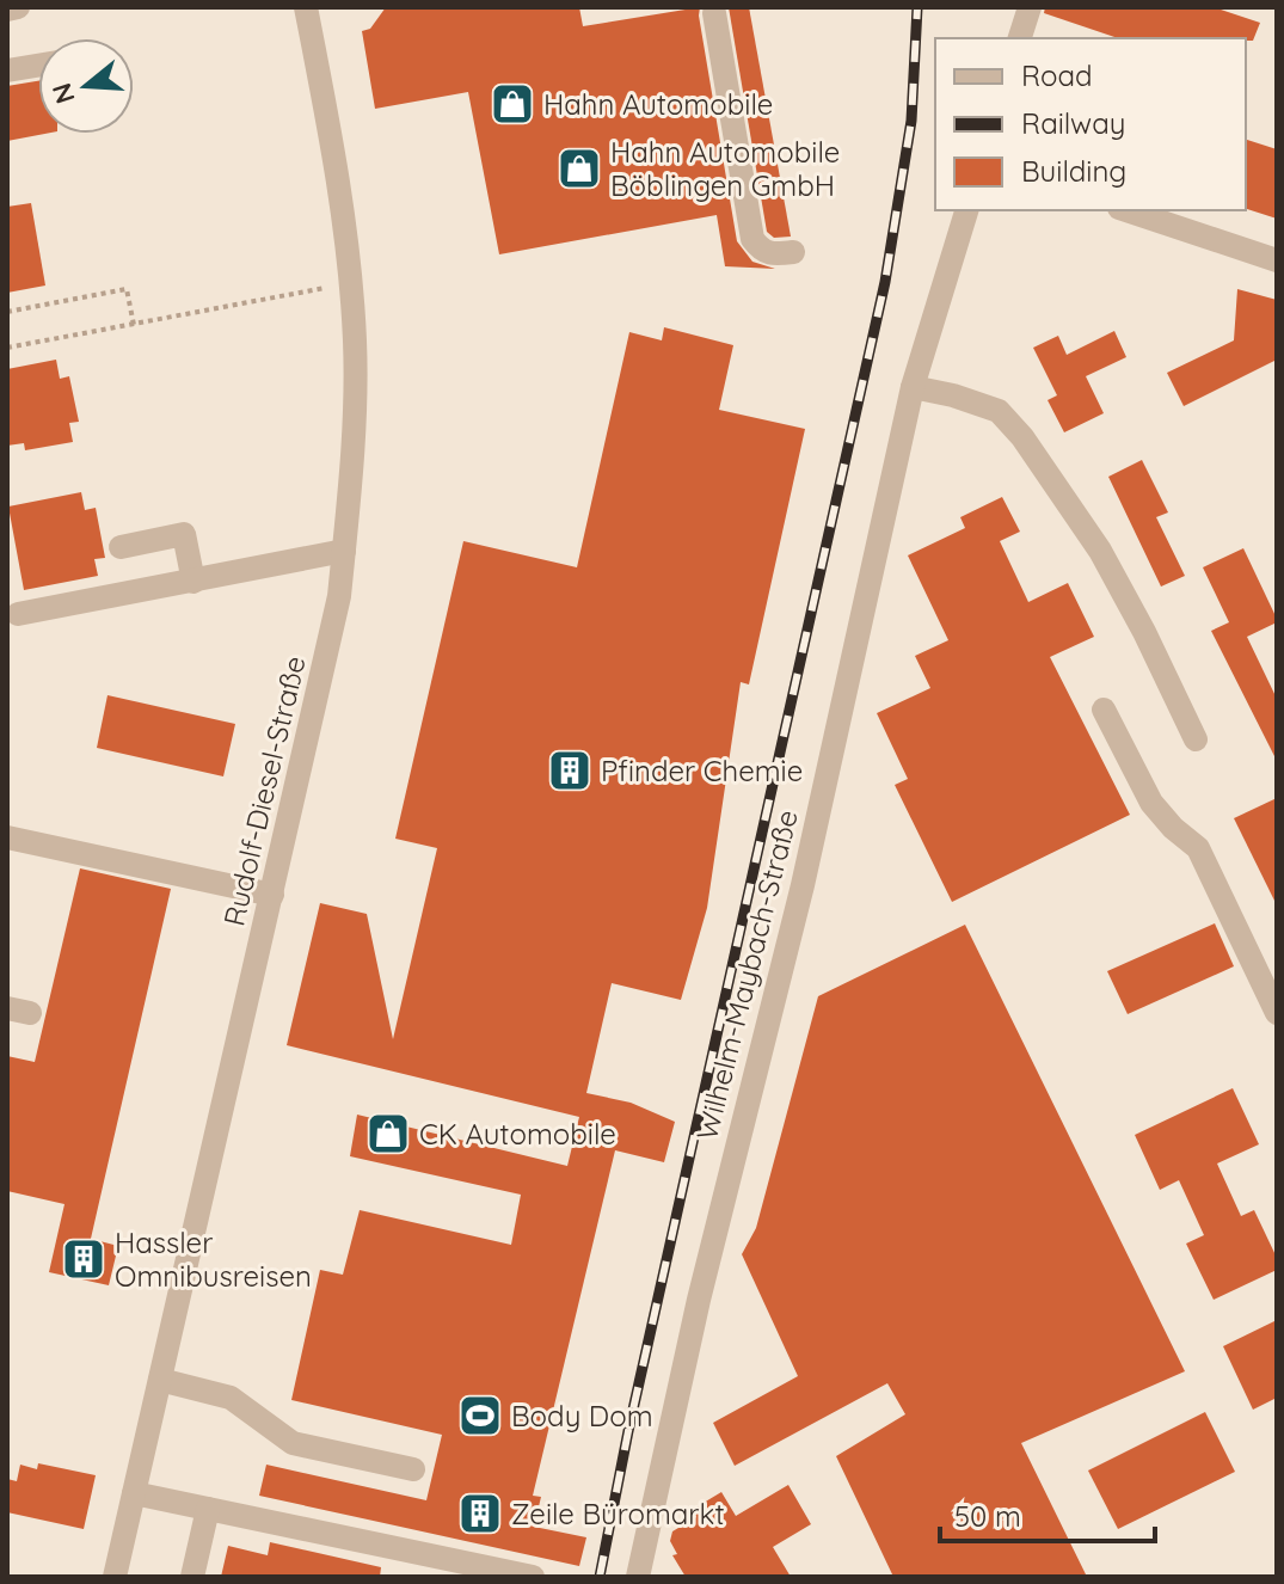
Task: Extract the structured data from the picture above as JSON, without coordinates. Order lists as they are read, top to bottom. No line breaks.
{"streets":{"street":["Rudolf-Diesel-Straße","Wilhelm-Maybach-Straße"]},"places":{"shop":["Hahn Automobile","Hahn Automobile Böblingen GmbH","CK Automobile"],"building":["Pfinder Chemie","Hassler Omnibusreisen","Zeile Büromarkt"],"sports":["Body Dom"]},"legend":["Road","Railway","Building"],"scale_bar":"50 m","north":"left"}
